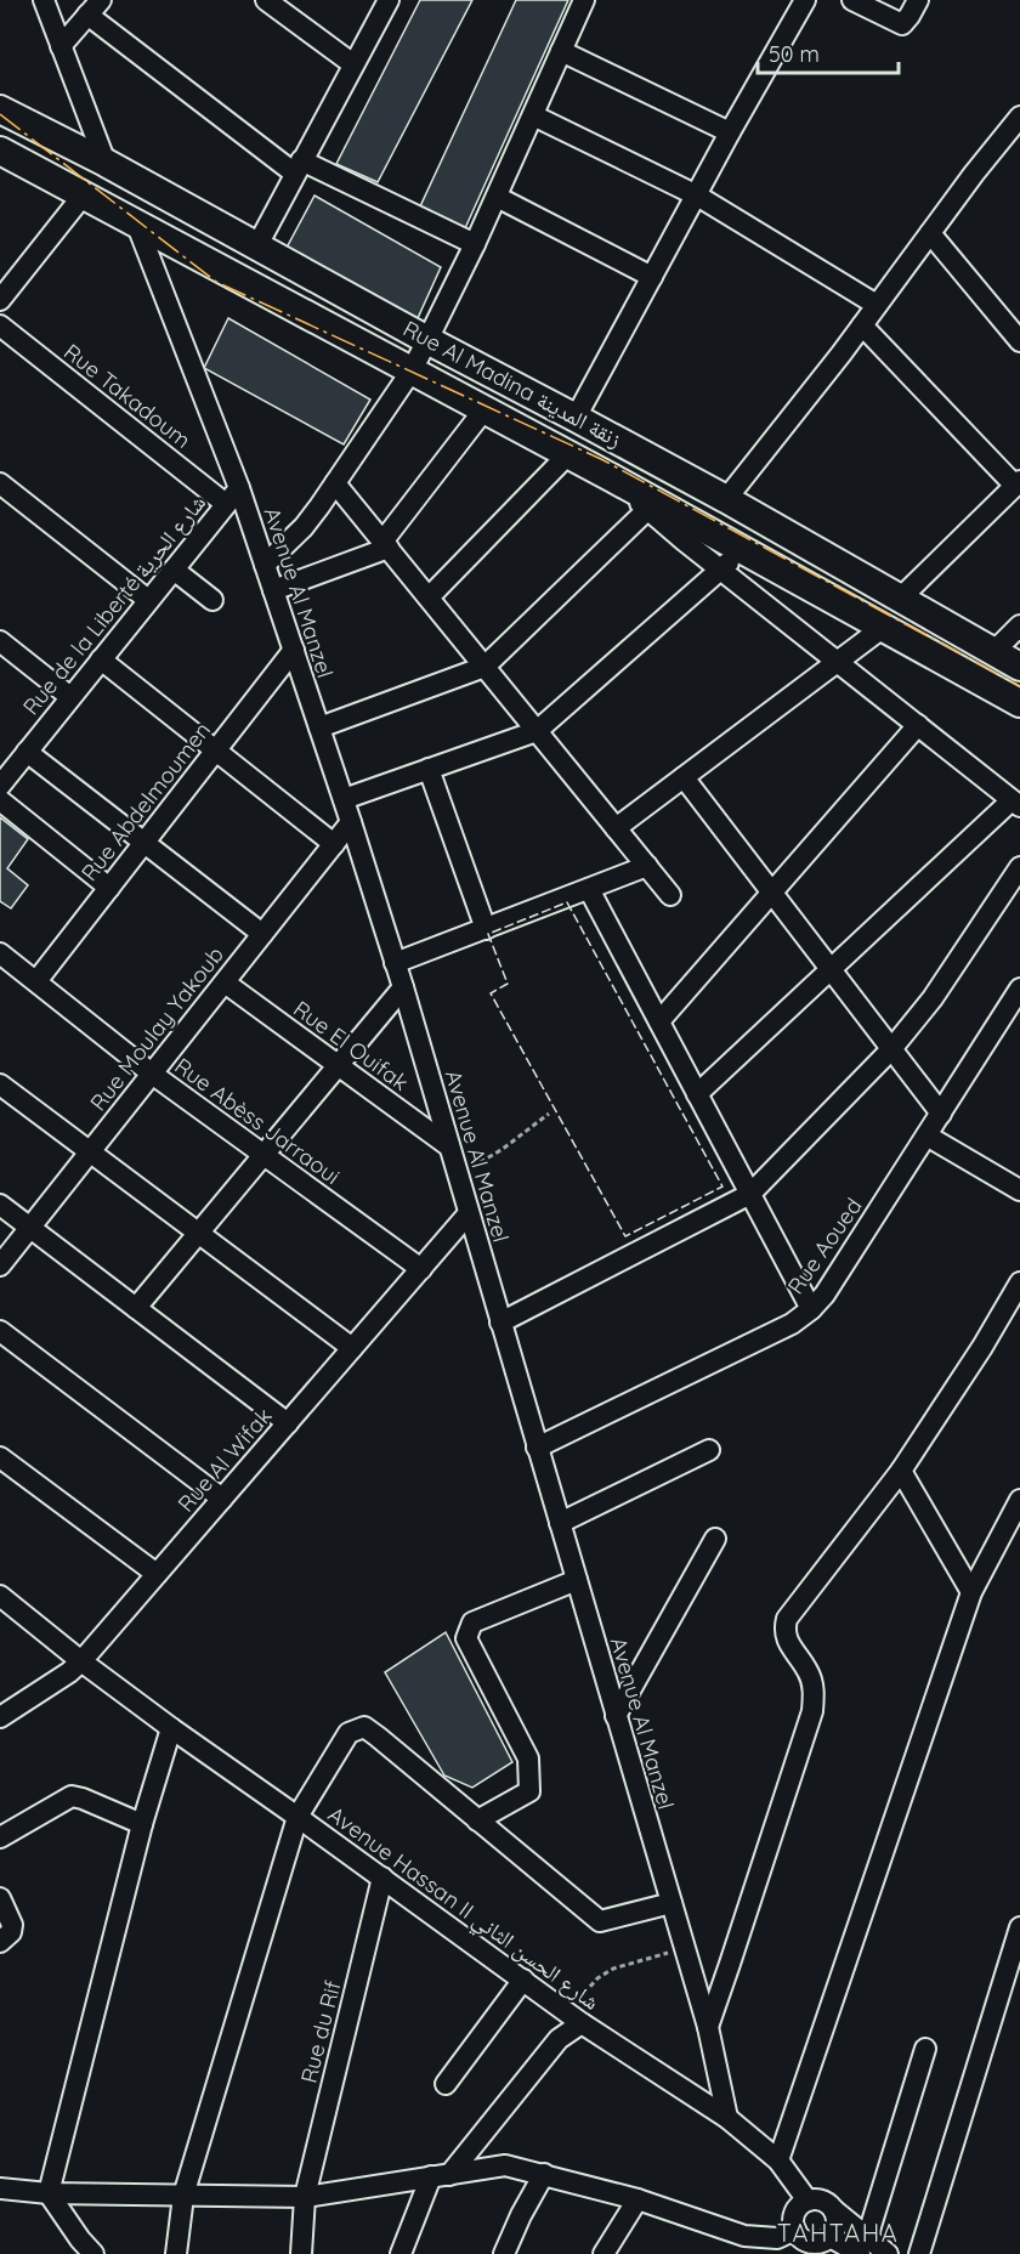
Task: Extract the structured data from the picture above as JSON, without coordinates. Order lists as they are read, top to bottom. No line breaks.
{"streets":{"main road":["Rue Al Madina زنقة المدينة"],"street":["Rue Takadoum","Avenue Al Manzel","Rue de la Liberté شارع الحرية","Rue Abdelmoumen","Rue Moulay Yakoub","Rue El Ouifak","Rue Abèss Jarraoui","Rue Aoued","Rue Al Wifak","Avenue Hassan II شارع الحسن الثاني","Rue du Rif"]},"crossings":[["Rue Al Madina زنقة المدينة","Avenue Al Manzel"],["Rue Takadoum","Avenue Al Manzel"],["Rue Takadoum","Rue de la Liberté شارع الحرية"],["Avenue Al Manzel","Rue de la Liberté شارع الحرية"],["Avenue Al Manzel","Rue Abdelmoumen"],["Avenue Al Manzel","Rue Moulay Yakoub"],["Avenue Al Manzel","Rue El Ouifak"],["Avenue Al Manzel","Rue Aoued"],["Avenue Al Manzel","Rue Al Wifak"],["Avenue Al Manzel","Avenue Hassan II شارع الحسن الثاني"],["Rue Abdelmoumen","Rue Abèss Jarraoui"],["Rue Moulay Yakoub","Rue El Ouifak"],["Rue Moulay Yakoub","Rue Abèss Jarraoui"],["Rue Abèss Jarraoui","Rue Al Wifak"],["Rue Al Wifak","Avenue Hassan II شارع الحسن الثاني"],["Avenue Hassan II شارع الحسن الثاني","Rue du Rif"]],"districts":["TAHTAHA"],"scale_bar":"50 m"}
